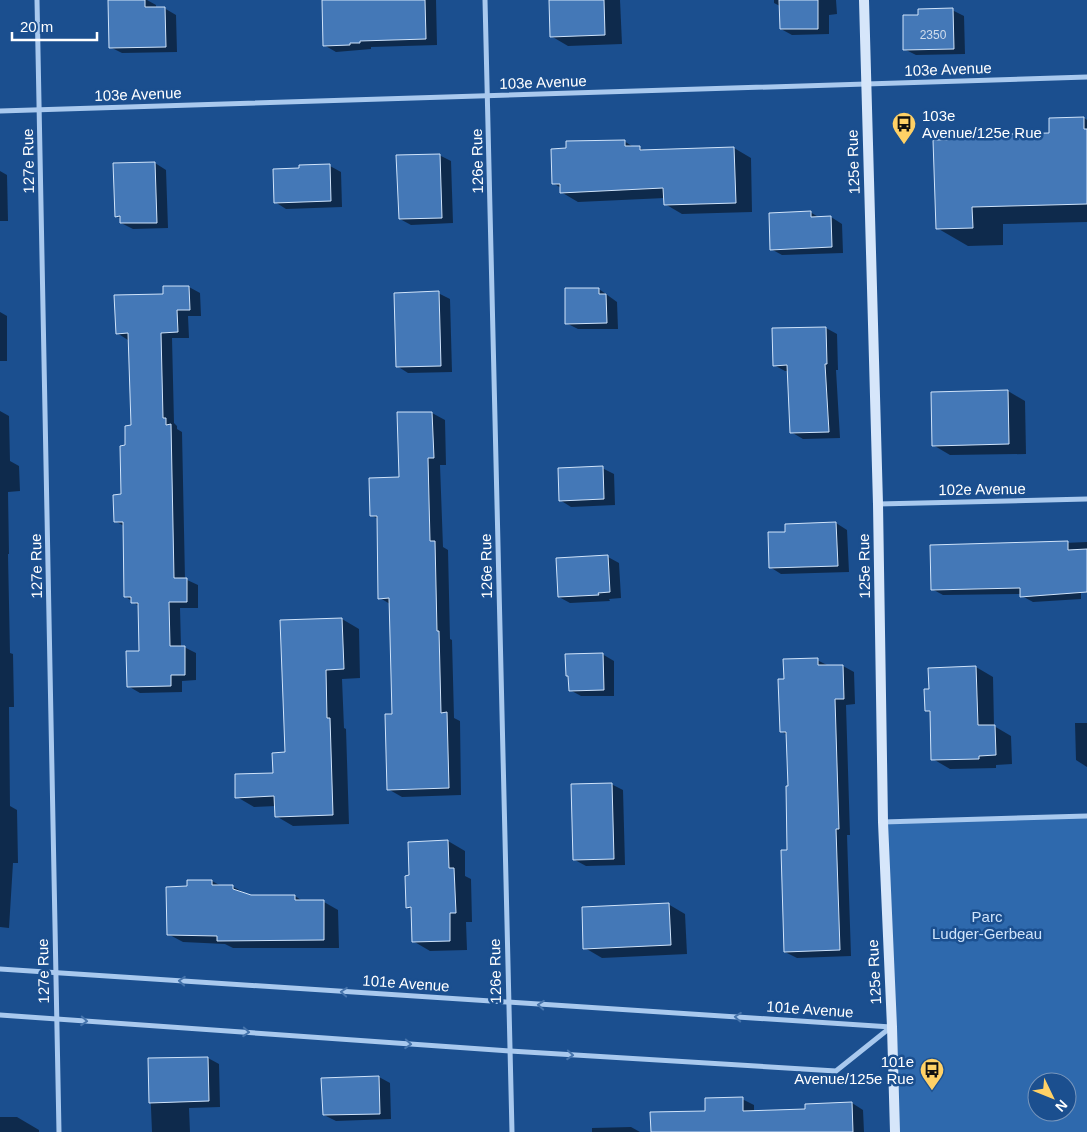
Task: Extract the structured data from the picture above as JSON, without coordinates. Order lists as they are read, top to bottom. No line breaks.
{"streets":{"main road":["125e Rue"],"street":["103e Avenue","127e Rue","126e Rue","102e Avenue","101e Avenue"]},"crossings":[["103e Avenue","127e Rue"],["103e Avenue","126e Rue"],["103e Avenue","125e Rue"],["127e Rue","101e Avenue"],["126e Rue","101e Avenue"],["125e Rue","102e Avenue"],["125e Rue","101e Avenue"]],"one_way":["101e Avenue"],"parks":["Parc Ludger-Gerbeau"],"places":{"bus stop":["103e Avenue/125e Rue","101e Avenue/125e Rue"]},"house_numbers":["2350"],"scale_bar":"20 m","north":"bottom right"}
